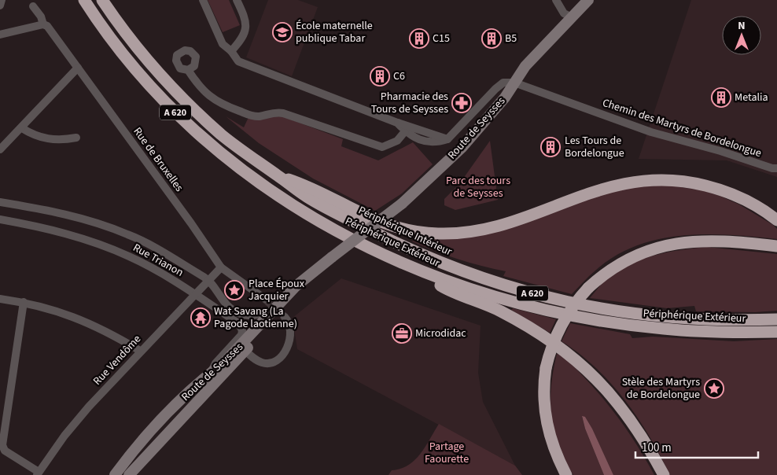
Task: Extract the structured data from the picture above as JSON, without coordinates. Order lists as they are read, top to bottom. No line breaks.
{"streets":{"highway":["A 620","Périphérique Intérieur","Périphérique Extérieur"],"main road":["Route de Seysses"],"street":["Chemin des Martyrs de Bordelongue","Rue de Bruxelles","Rue Trianon","Rue Vendôme"]},"crossings":[["Route de Seysses","Chemin des Martyrs de Bordelongue"],["Route de Seysses","Rue Trianon"],["Rue de Bruxelles","Rue Vendôme"],["Rue Trianon","Rue Vendôme"]],"parks":["Parc des tours de Seysses","Partage Faourette"],"places":{"school or university":["École maternelle publique Tabar"],"building":["C15","B5","C6","Metalia","Les Tours de Bordelongue"],"pharmacy":["Pharmacie des Tours de Seysses"],"place":["Place Époux Jacquier","Stèle des Martyrs de Bordelongue"],"temple":["Wat Savang (La Pagode laotienne)"],"office":["Microdidac"]},"scale_bar":"100 m","north":"top"}
